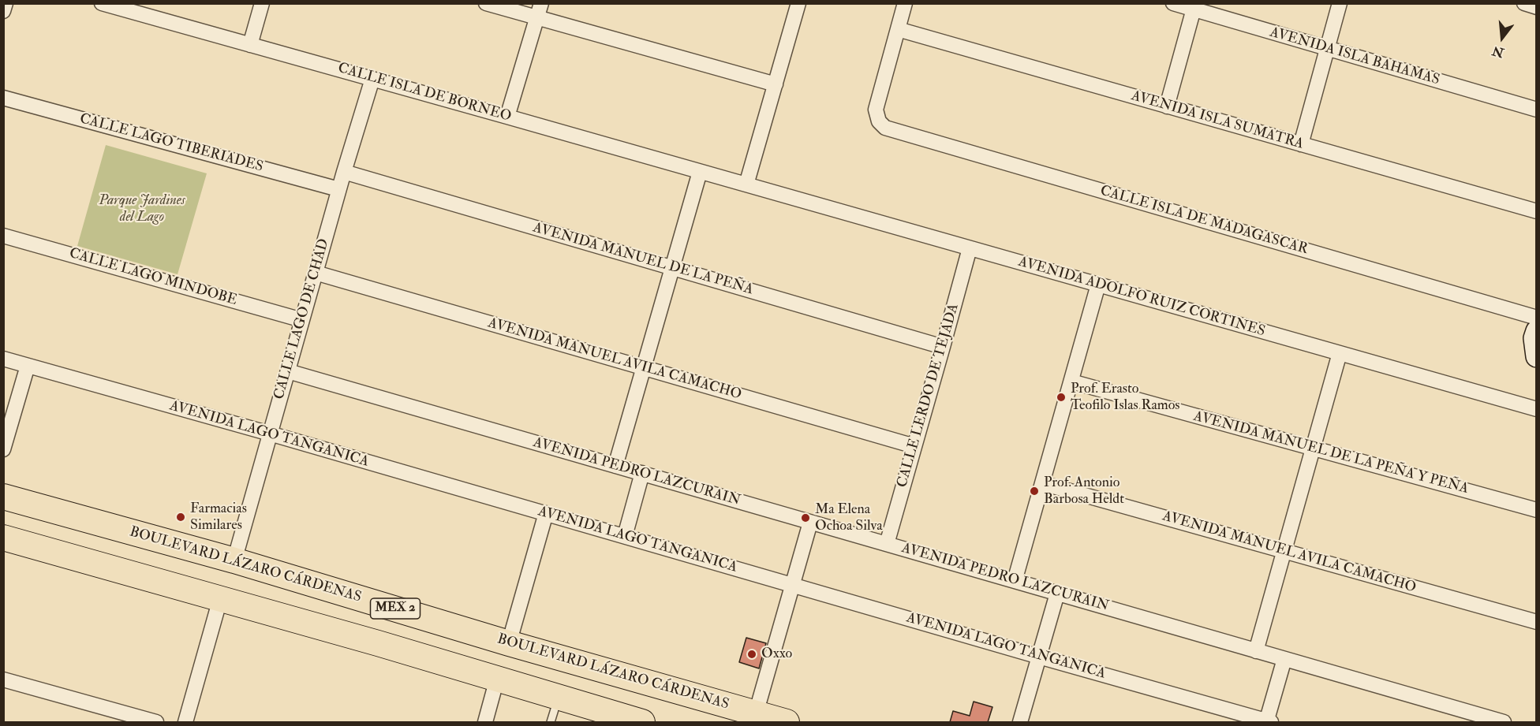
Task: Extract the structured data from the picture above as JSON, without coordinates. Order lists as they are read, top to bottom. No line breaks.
{"streets":{"highway":["BOULEVARD LÁZARO CÁRDENAS","MEX 2"],"street":["AVENIDA ISLA BAHAMAS","CALLE ISLA DE BORNEO","AVENIDA ISLA SUMATRA","CALLE LAGO TIBERIADES","CALLE ISLA DE MADAGASCAR","AVENIDA MANUEL DE LA PEÑA","CALLE LAGO MINDOBE","AVENIDA ADOLFO RUIZ CORTINES","CALLE LAGO DE CHAD","AVENIDA MANUEL AVILA CAMACHO","CALLE LERDO DE TEJADA","AVENIDA LAGO TANGANICA","AVENIDA MANUEL DE LA PEÑA Y PEÑA","AVENIDA PEDRO LAZCURAIN"]},"crossings":[["CALLE ISLA DE BORNEO","AVENIDA ADOLFO RUIZ CORTINES"],["CALLE ISLA DE BORNEO","CALLE LAGO DE CHAD"],["AVENIDA ISLA SUMATRA","CALLE ISLA DE MADAGASCAR"],["CALLE LAGO TIBERIADES","CALLE LAGO DE CHAD"],["AVENIDA MANUEL DE LA PEÑA","CALLE LAGO DE CHAD"],["AVENIDA MANUEL DE LA PEÑA","CALLE LERDO DE TEJADA"],["CALLE LAGO MINDOBE","CALLE LAGO DE CHAD"],["AVENIDA ADOLFO RUIZ CORTINES","CALLE LERDO DE TEJADA"],["CALLE LAGO DE CHAD","AVENIDA MANUEL AVILA CAMACHO"],["CALLE LAGO DE CHAD","AVENIDA LAGO TANGANICA"],["CALLE LAGO DE CHAD","AVENIDA PEDRO LAZCURAIN"],["CALLE LAGO DE CHAD","BOULEVARD LÁZARO CÁRDENAS"],["AVENIDA MANUEL AVILA CAMACHO","CALLE LERDO DE TEJADA"],["CALLE LERDO DE TEJADA","AVENIDA PEDRO LAZCURAIN"]],"parks":["Parque Jardines del Lago"],"places":["Prof. Erasto Teofilo Islas Ramos","Prof. Antonio Barbosa Heldt","Farmacias Similares","Ma Elena Ochoa Silva","Oxxo"],"north":"bottom"}
